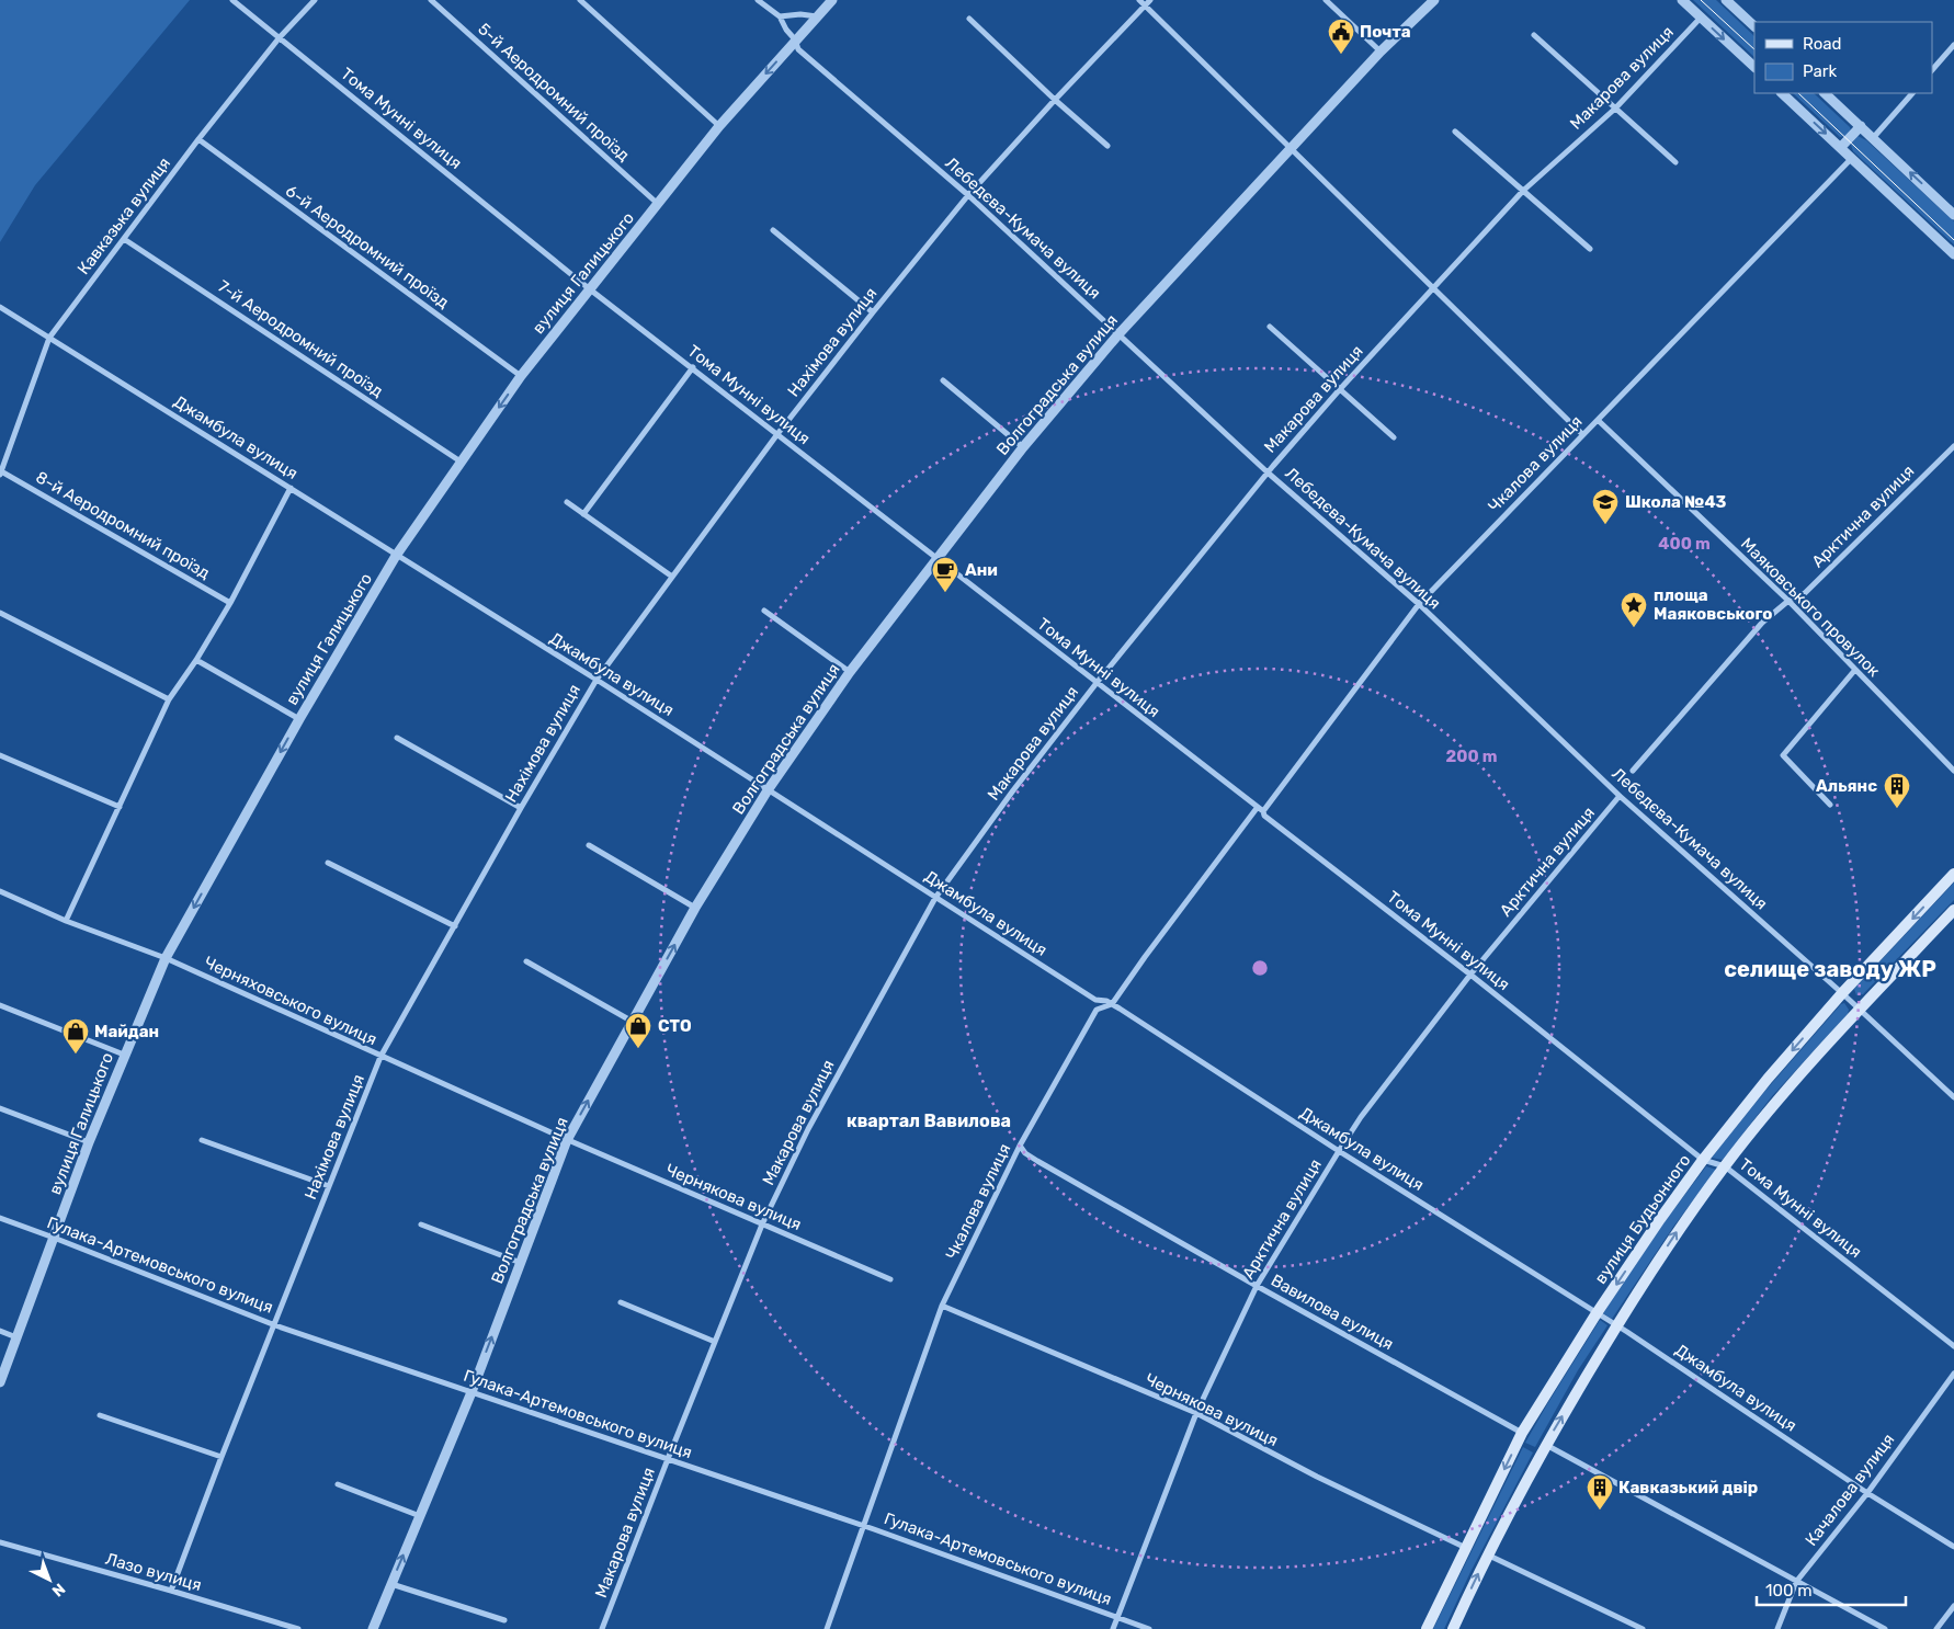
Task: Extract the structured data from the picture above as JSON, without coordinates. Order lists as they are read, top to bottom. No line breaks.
{"streets":{"main road":["вулиця Будьонного"],"street":["Макарова вулиця","5-й Аеродромний проїзд","Тома Мунні вулиця","Кавказька вулиця","Лебедєва-Кумача вулиця","6-й Аеродромний проїзд","вулиця Галицького","7-й Аеродромний проїзд","Нахімова вулиця","Волгоградська вулиця","Джамбула вулиця","Чкалова вулиця","Арктична вулиця","8-й Аеродромний проїзд","Маяковського провулок","Черняховського вулиця","Чернякова вулиця","Гулака-Артемовського вулиця","Вавилова вулиця","Качалова вулиця","Лазо вулиця"]},"crossings":[["Макарова вулиця","Тома Мунні вулиця"],["Макарова вулиця","Лебедєва-Кумача вулиця"],["Макарова вулиця","Джамбула вулиця"],["Макарова вулиця","Чернякова вулиця"],["Макарова вулиця","Гулака-Артемовського вулиця"],["5-й Аеродромний проїзд","вулиця Галицького"],["Тома Мунні вулиця","Кавказька вулиця"],["Тома Мунні вулиця","вулиця Галицького"],["Тома Мунні вулиця","Нахімова вулиця"],["Тома Мунні вулиця","Волгоградська вулиця"],["Тома Мунні вулиця","Чкалова вулиця"],["Тома Мунні вулиця","Арктична вулиця"],["Тома Мунні вулиця","вулиця Будьонного"],["Кавказька вулиця","6-й Аеродромний проїзд"],["Кавказька вулиця","7-й Аеродромний проїзд"],["Кавказька вулиця","Джамбула вулиця"],["Кавказька вулиця","8-й Аеродромний проїзд"],["Лебедєва-Кумача вулиця","вулиця Галицького"],["Лебедєва-Кумача вулиця","Нахімова вулиця"],["Лебедєва-Кумача вулиця","Волгоградська вулиця"],["Лебедєва-Кумача вулиця","Чкалова вулиця"],["Лебедєва-Кумача вулиця","Арктична вулиця"],["Лебедєва-Кумача вулиця","вулиця Будьонного"],["6-й Аеродромний проїзд","вулиця Галицького"],["вулиця Галицького","7-й Аеродромний проїзд"],["вулиця Галицького","Джамбула вулиця"],["вулиця Галицького","Черняховського вулиця"],["вулиця Галицького","Гулака-Артемовського вулиця"],["Нахімова вулиця","Джамбула вулиця"],["Нахімова вулиця","Черняховського вулиця"],["Нахімова вулиця","Гулака-Артемовського вулиця"],["Нахімова вулиця","Лазо вулиця"],["Волгоградська вулиця","Джамбула вулиця"],["Волгоградська вулиця","Черняховського вулиця"],["Волгоградська вулиця","Чернякова вулиця"],["Волгоградська вулиця","Гулака-Артемовського вулиця"],["Джамбула вулиця","Чкалова вулиця"],["Джамбула вулиця","Арктична вулиця"],["Джамбула вулиця","вулиця Будьонного"],["Джамбула вулиця","Качалова вулиця"],["Чкалова вулиця","Маяковського провулок"],["Чкалова вулиця","Чернякова вулиця"],["Чкалова вулиця","Гулака-Артемовського вулиця"],["Чкалова вулиця","Вавилова вулиця"],["Арктична вулиця","Маяковського провулок"],["Арктична вулиця","Чернякова вулиця"],["Арктична вулиця","Гулака-Артемовського вулиця"],["Арктична вулиця","Вавилова вулиця"],["Черняховського вулиця","Чернякова вулиця"],["Чернякова вулиця","вулиця Будьонного"],["вулиця Будьонного","Вавилова вулиця"]],"districts":["селище заводу ЖР","квартал Вавилова"],"places":{"public building":["Почта"],"school or university":["Школа №43"],"cafe":["Ани"],"place":["площа Маяковського"],"building":["Альянс","Кавказький двір"],"shop":["СТО","Майдан"]},"legend":["Road","Park"],"scale_bar":"100 m","north":"bottom right","rings":["400 m","200 m"]}
